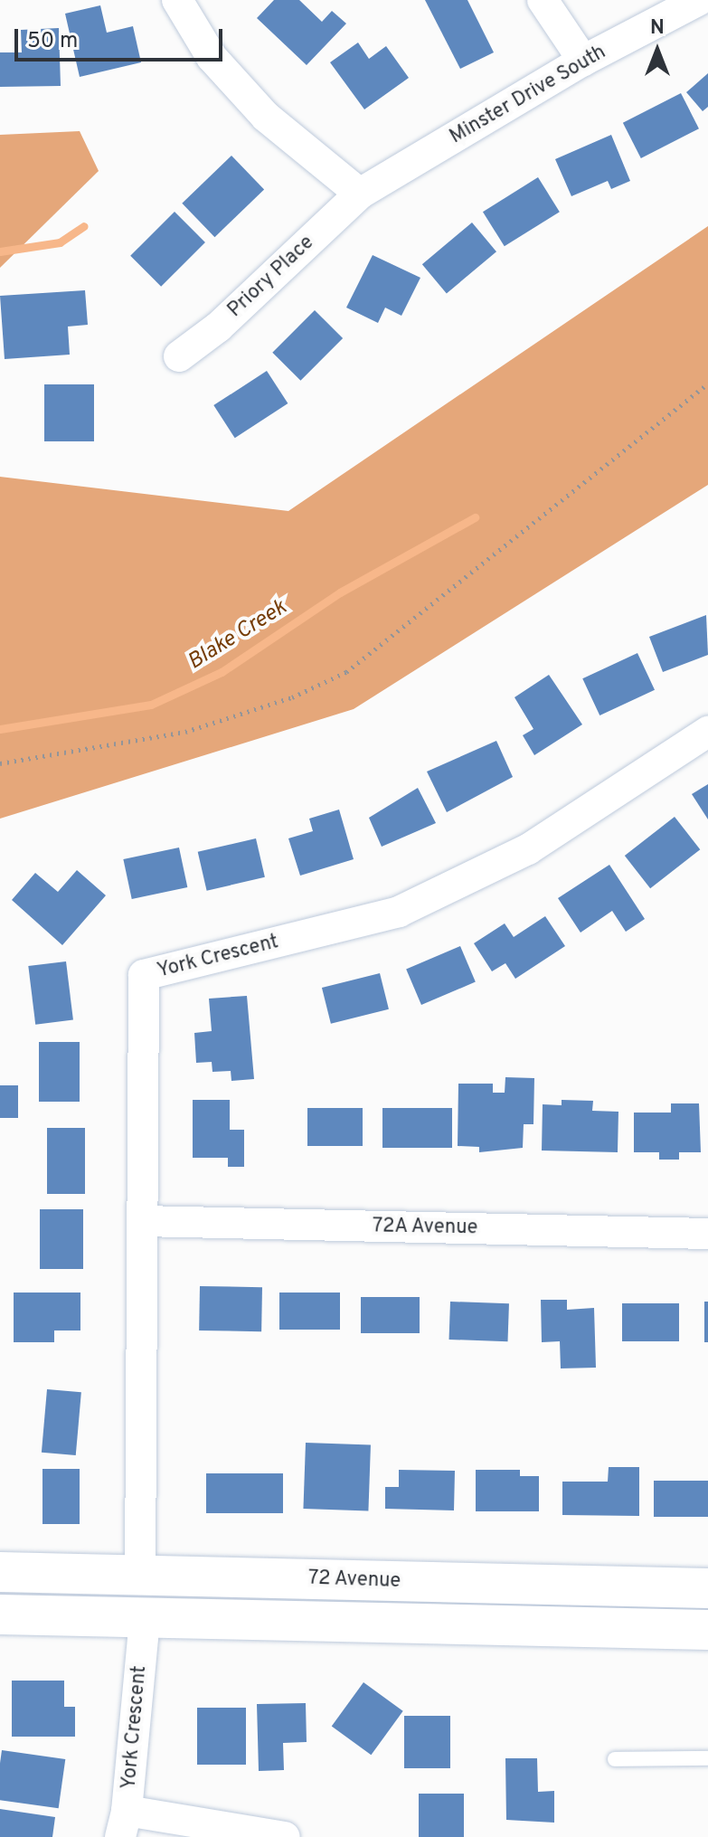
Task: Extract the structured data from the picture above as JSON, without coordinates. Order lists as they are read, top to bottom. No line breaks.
{"streets":{"main road":["72 Avenue"],"street":["Minster Drive South","Priory Place","York Crescent","72A Avenue"]},"crossings":[["Minster Drive South","Priory Place"],["York Crescent","72A Avenue"],["York Crescent","72 Avenue"]],"water":["Blake Creek"],"scale_bar":"50 m","north":"top"}
